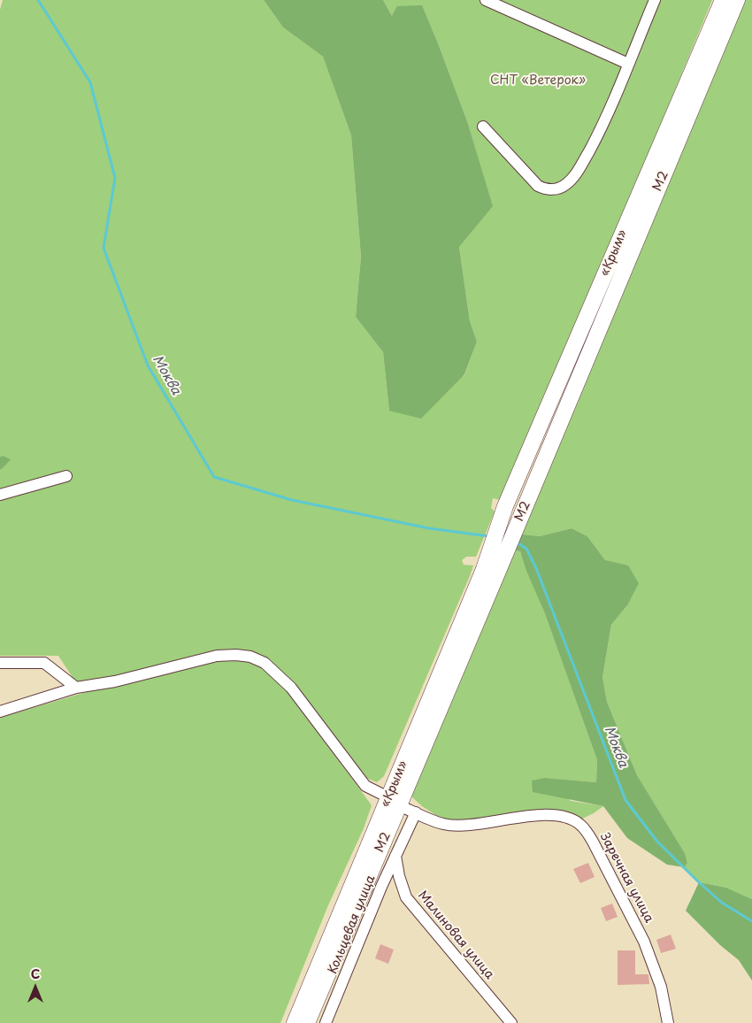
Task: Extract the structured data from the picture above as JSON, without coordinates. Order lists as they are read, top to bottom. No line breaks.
{"streets":{"highway":["М2","«Крым»"],"street":["Заречная улица","Кольцевая улица","Малиновая улица"]},"crossings":[["М2","Заречная улица"],["Заречная улица","Кольцевая улица"],["Кольцевая улица","Малиновая улица"]],"water":["Моква"],"parks":["СНТ «Ветерок»"],"north":"top"}
